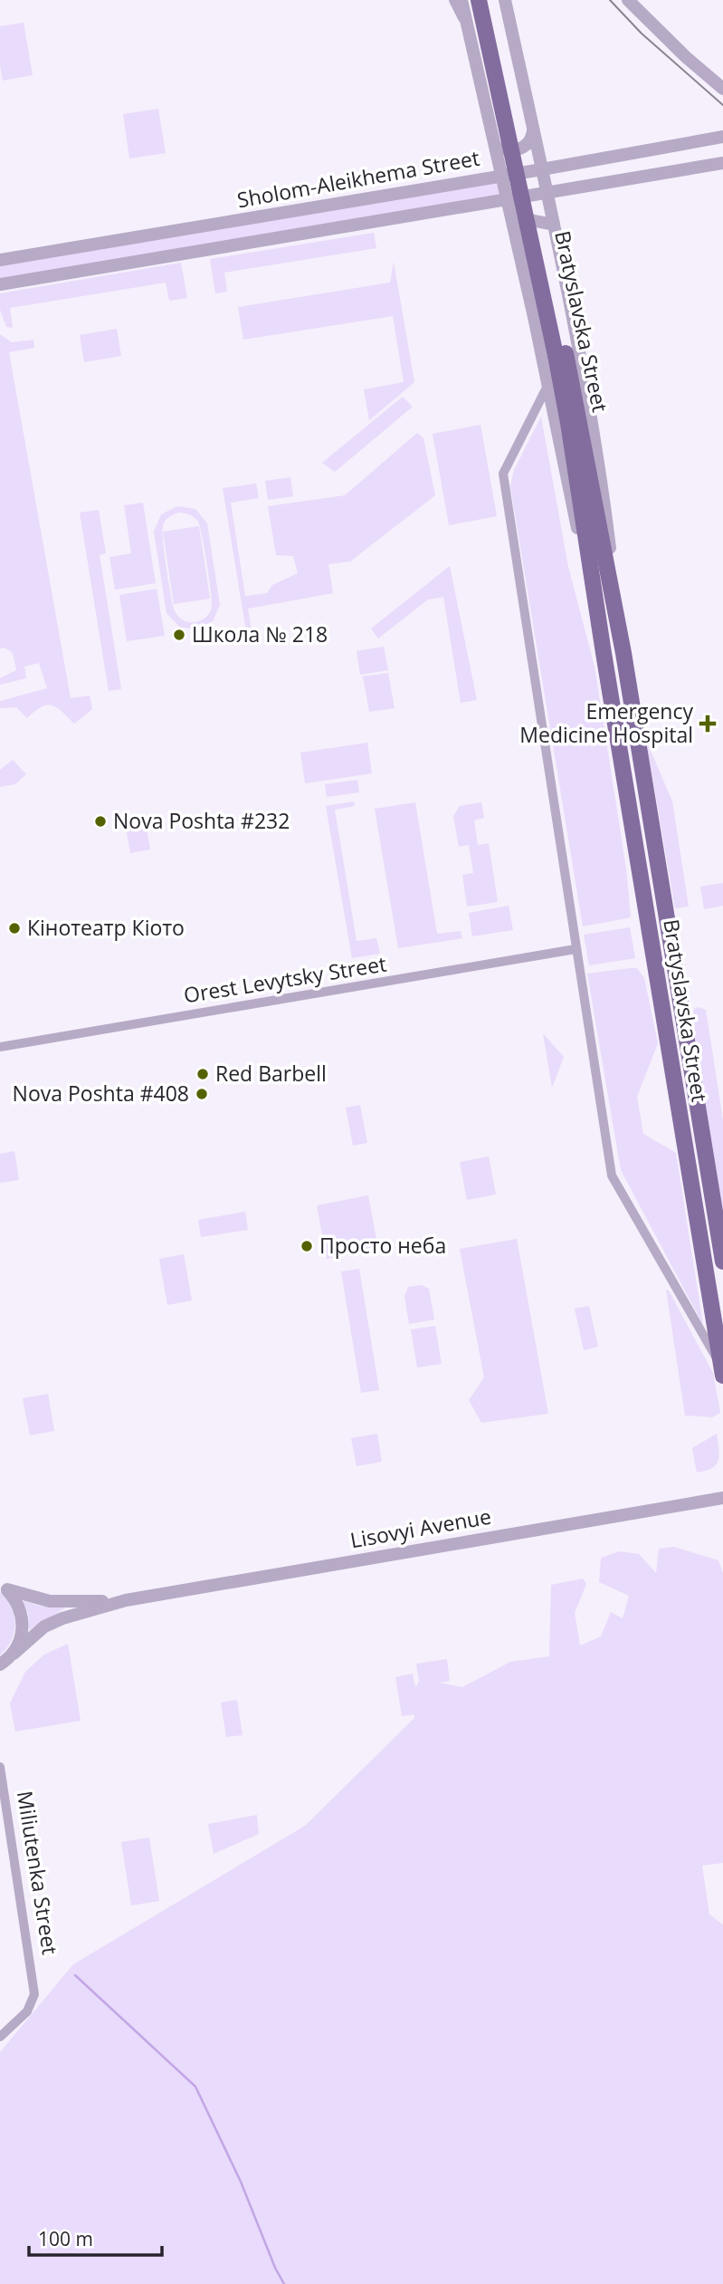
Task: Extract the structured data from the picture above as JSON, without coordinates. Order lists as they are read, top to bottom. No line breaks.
{"streets":{"main road":["Bratyslavska Street"],"street":["Sholom-Aleikhema Street","Orest Levytsky Street","Lisovyi Avenue","Miliutenka Street"]},"crossings":[["Sholom-Aleikhema Street","Bratyslavska Street"]],"places":{"other":["Школа № 218","Nova Poshta #232","Кінотеатр Кіото","Red Barbell","Nova Poshta #408","Просто неба"],"health":["Emergency Medicine Hospital"]},"scale_bar":"100 m"}
